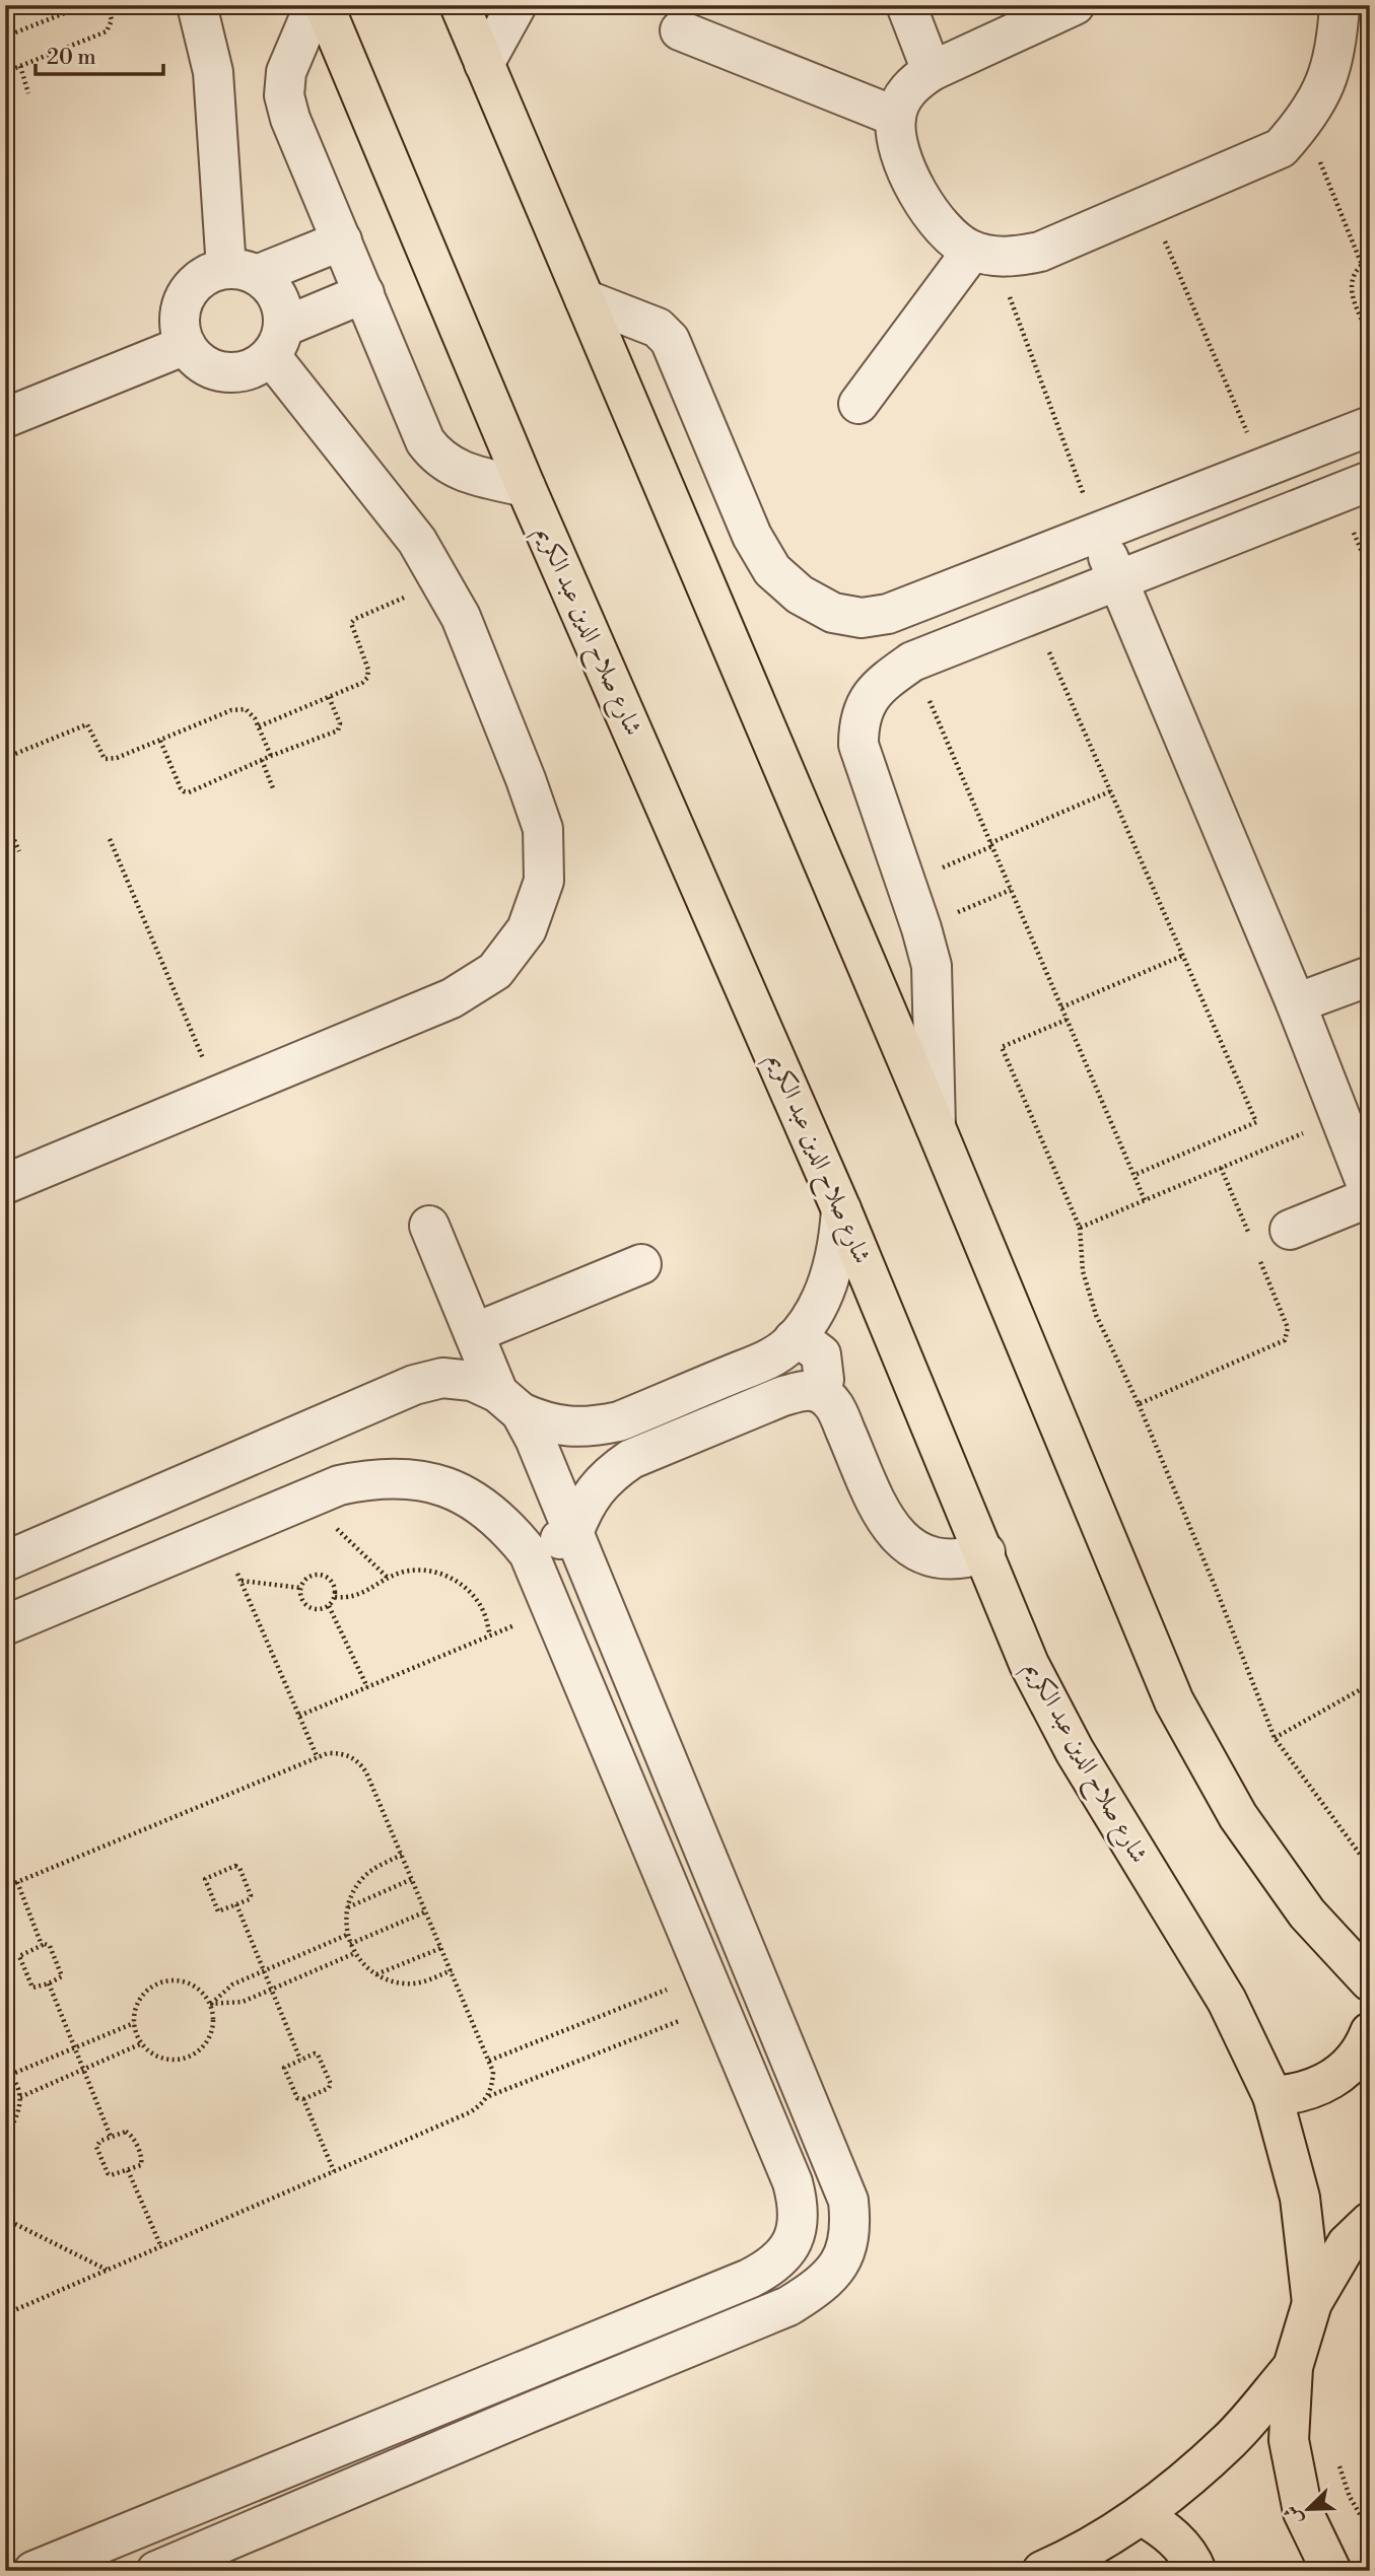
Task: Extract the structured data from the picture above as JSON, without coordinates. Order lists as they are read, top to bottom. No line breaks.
{"streets":{"main road":["شارع صلاح الدين عبد الكريم"]},"scale_bar":"20 m","north":"bottom left"}
